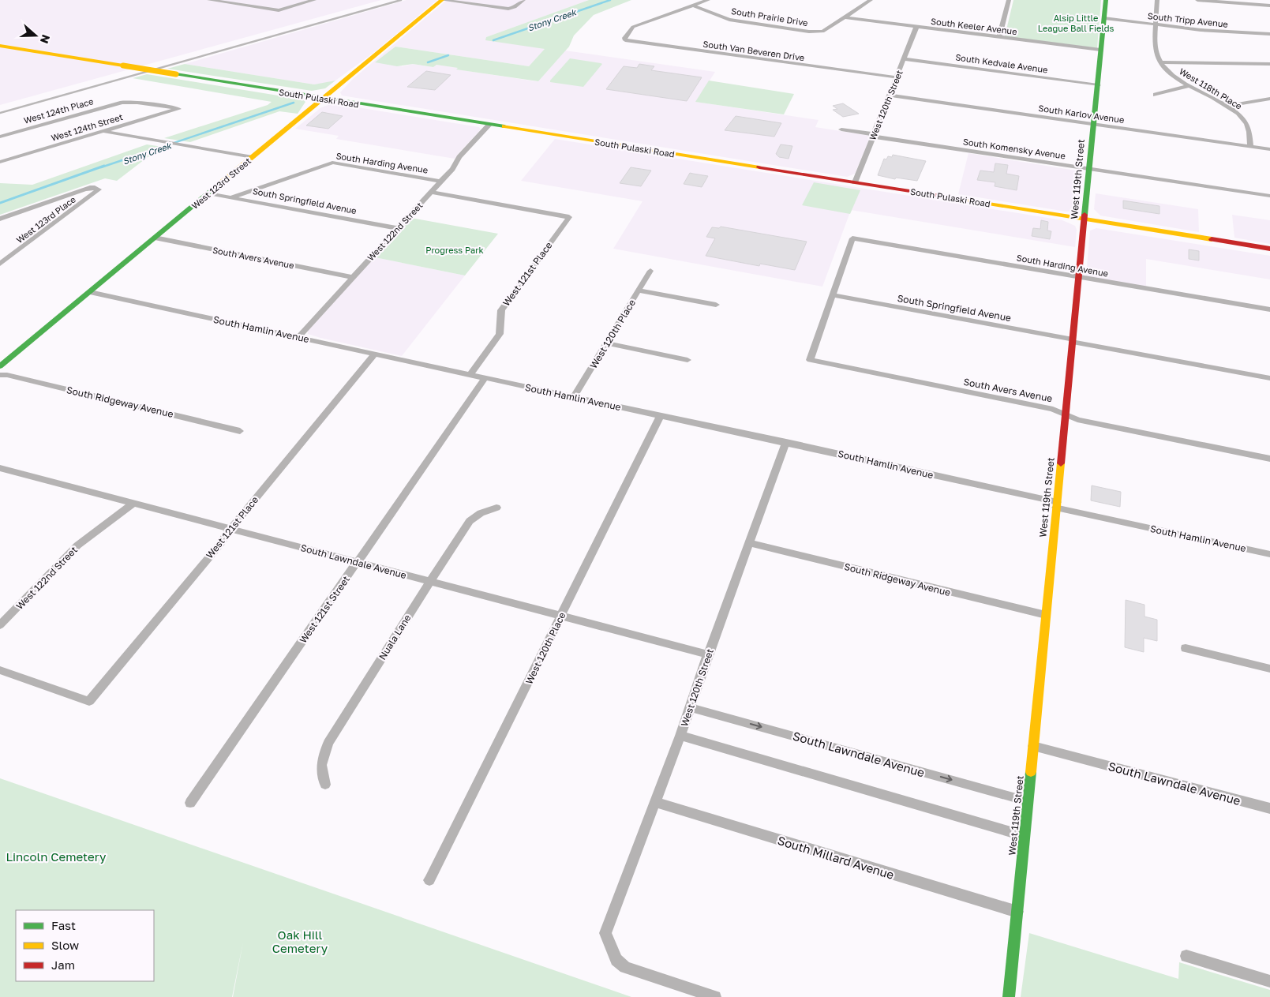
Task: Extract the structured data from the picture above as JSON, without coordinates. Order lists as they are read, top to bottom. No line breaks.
{"streets":{"street":["South Prairie Drive","South Tripp Avenue","South Keeler Avenue","South Van Beveren Drive","South Kedvale Avenue","West 118th Place","South Pulaski Road","West 120th Street","West 124th Place","South Karlov Avenue","West 124th Street","South Komensky Avenue","South Harding Avenue","West 119th Street","West 123rd Street","South Springfield Avenue","West 123rd Place","West 122nd Street","South Avers Avenue","West 121st Place","South Hamlin Avenue","West 120th Place","South Ridgeway Avenue","South Lawndale Avenue","West 121st Street","Nuala Lane","South Millard Avenue"]},"crossings":[["South Prairie Drive","South Keeler Avenue"],["South Prairie Drive","South Van Beveren Drive"],["South Tripp Avenue","West 119th Street"],["South Keeler Avenue","West 120th Street"],["South Keeler Avenue","West 119th Street"],["South Van Beveren Drive","West 120th Street"],["South Kedvale Avenue","West 120th Street"],["South Kedvale Avenue","West 119th Street"],["West 118th Place","South Karlov Avenue"],["South Pulaski Road","West 120th Street"],["South Pulaski Road","West 119th Street"],["South Pulaski Road","West 123rd Street"],["South Pulaski Road","West 122nd Street"],["West 120th Street","South Karlov Avenue"],["West 120th Street","South Komensky Avenue"],["West 120th Street","South Hamlin Avenue"],["West 120th Street","South Ridgeway Avenue"],["West 120th Street","South Lawndale Avenue"],["West 120th Street","South Millard Avenue"],["West 124th Place","West 124th Street"],["South Karlov Avenue","West 119th Street"],["South Komensky Avenue","West 119th Street"],["South Harding Avenue","West 119th Street"],["South Harding Avenue","South Springfield Avenue"],["South Harding Avenue","West 122nd Street"],["South Harding Avenue","South Avers Avenue"],["West 119th Street","South Springfield Avenue"],["West 119th Street","South Avers Avenue"],["West 119th Street","South Hamlin Avenue"],["West 119th Street","South Ridgeway Avenue"],["West 119th Street","South Lawndale Avenue"],["West 119th Street","South Millard Avenue"],["West 123rd Street","South Springfield Avenue"],["West 123rd Street","South Avers Avenue"],["West 123rd Street","South Hamlin Avenue"],["South Springfield Avenue","West 122nd Street"],["South Springfield Avenue","South Avers Avenue"],["West 122nd Street","South Avers Avenue"],["West 122nd Street","West 121st Place"],["West 122nd Street","South Hamlin Avenue"],["West 122nd Street","South Lawndale Avenue"],["West 121st Place","South Hamlin Avenue"],["West 121st Place","South Lawndale Avenue"],["South Hamlin Avenue","West 120th Place"],["South Hamlin Avenue","West 121st Street"],["West 120th Place","South Lawndale Avenue"],["South Lawndale Avenue","West 121st Street"],["South Lawndale Avenue","Nuala Lane"]],"water":["Stony Creek"],"parks":["Alsip Little League Ball Fields","Progress Park","Lincoln Cemetery","Oak Hill Cemetery"],"legend":["Fast","Slow","Jam"],"north":"right"}
